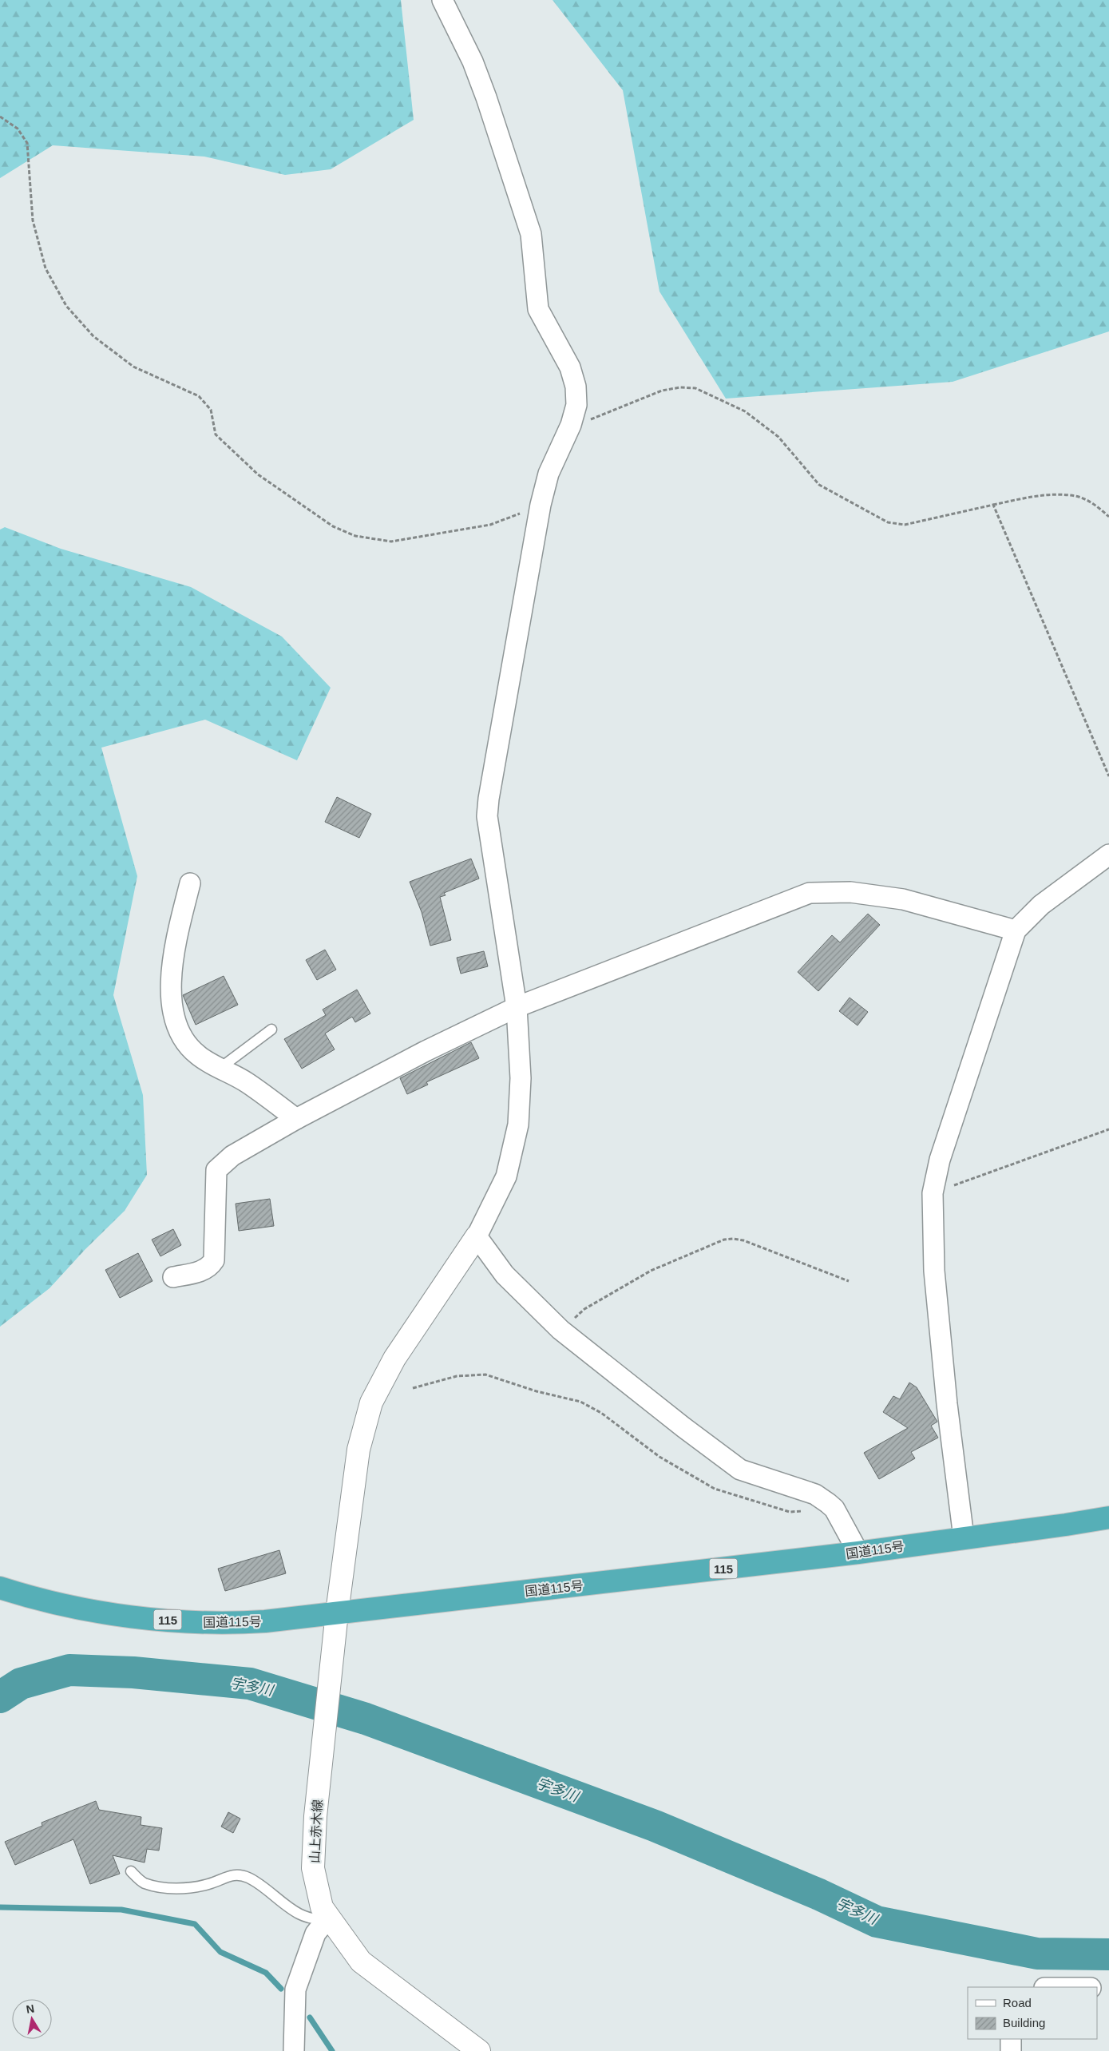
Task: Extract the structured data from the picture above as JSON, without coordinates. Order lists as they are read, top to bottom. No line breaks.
{"streets":{"highway":["国道115号","115"],"main road":["山上赤木線"]},"crossings":[["国道115号","山上赤木線"]],"water":["宇多川"],"legend":["Road","Building"],"north":"top"}
